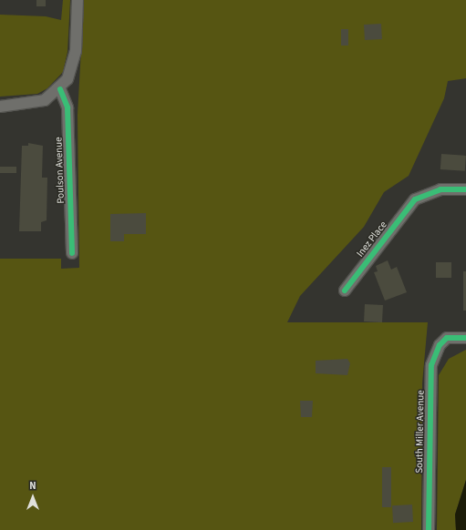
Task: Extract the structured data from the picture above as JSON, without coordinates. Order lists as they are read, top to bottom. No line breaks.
{"streets":{"street":["Poulson Avenue","Inez Place","South Miller Avenue"]},"north":"top"}
